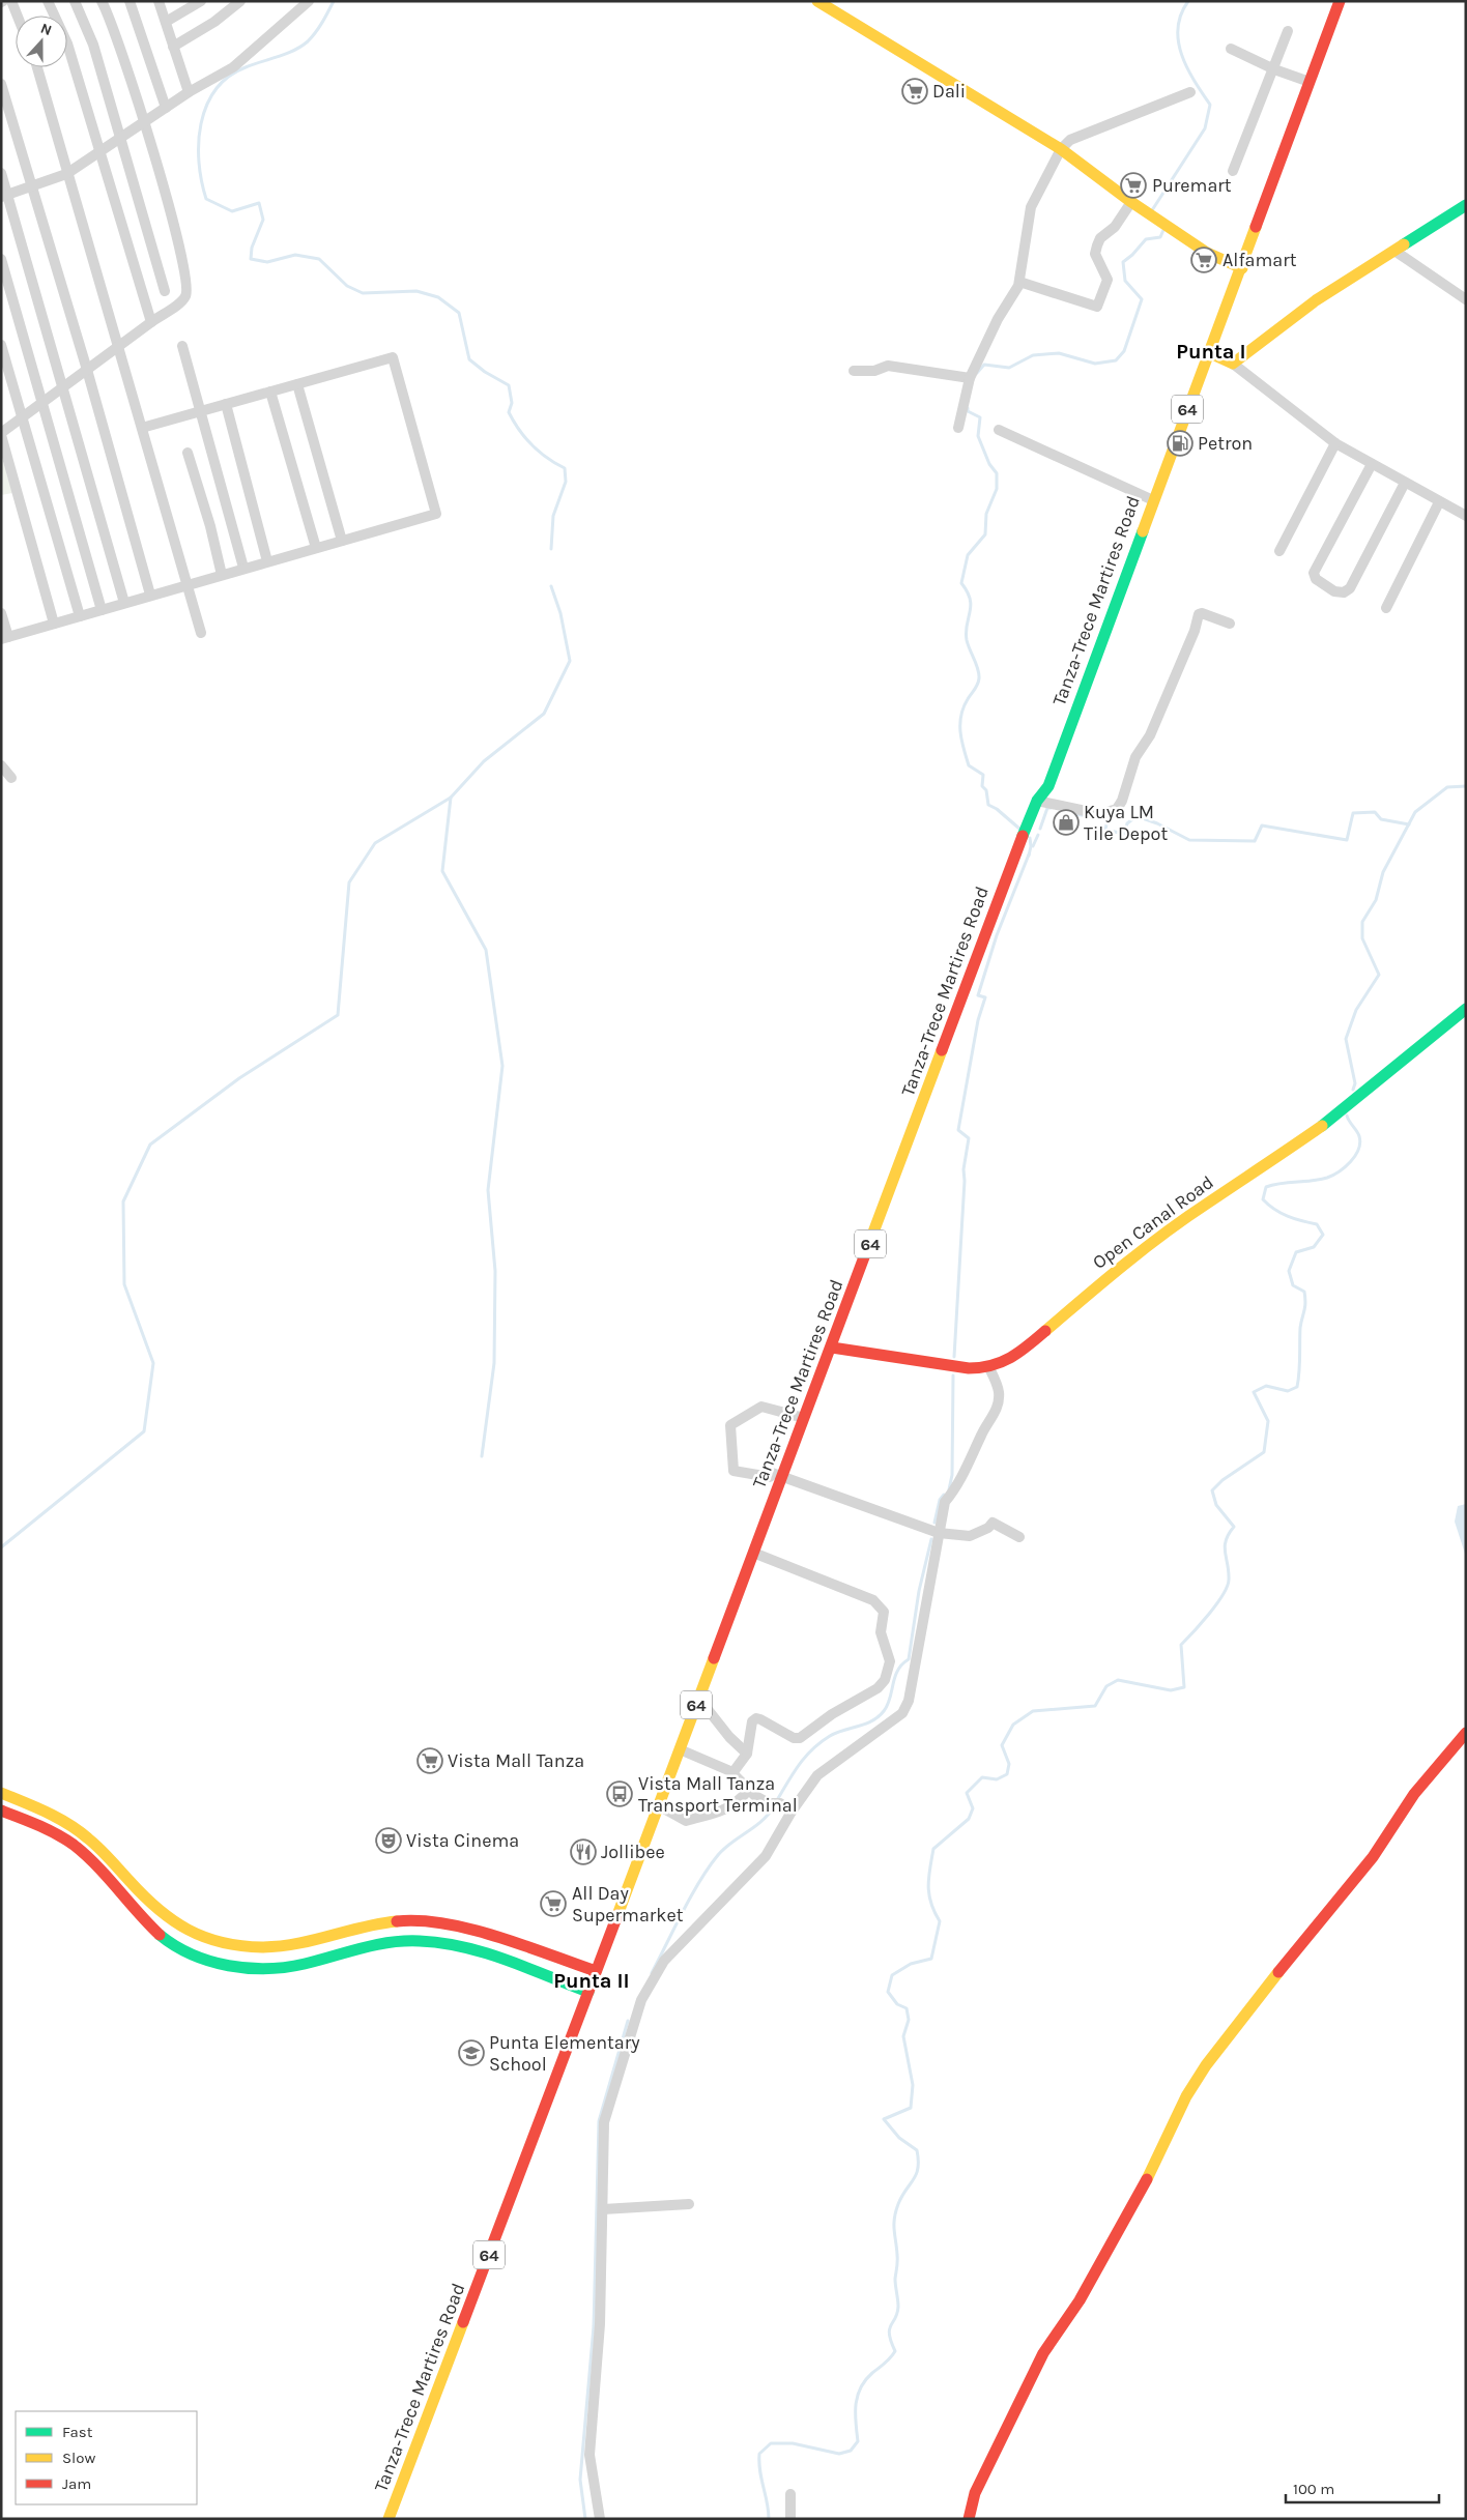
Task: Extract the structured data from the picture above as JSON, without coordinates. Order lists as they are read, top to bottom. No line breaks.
{"streets":{"main road":["64","Tanza-Trece Martires Road","Open Canal Road"]},"crossings":[["Tanza-Trece Martires Road","Open Canal Road"]],"districts":["Punta I","Punta II"],"places":{"supermarket":["Dali","Puremart","Alfamart","Vista Mall Tanza","All Day Supermarket"],"fuel station":["Petron"],"shop":["Kuya LM Tile Depot"],"bus stop":["Vista Mall Tanza Transport Terminal"],"theatre":["Vista Cinema"],"restaurant":["Jollibee"],"school or university":["Punta Elementary School"]},"legend":["Fast","Slow","Jam"],"scale_bar":"100 m","north":"top"}
